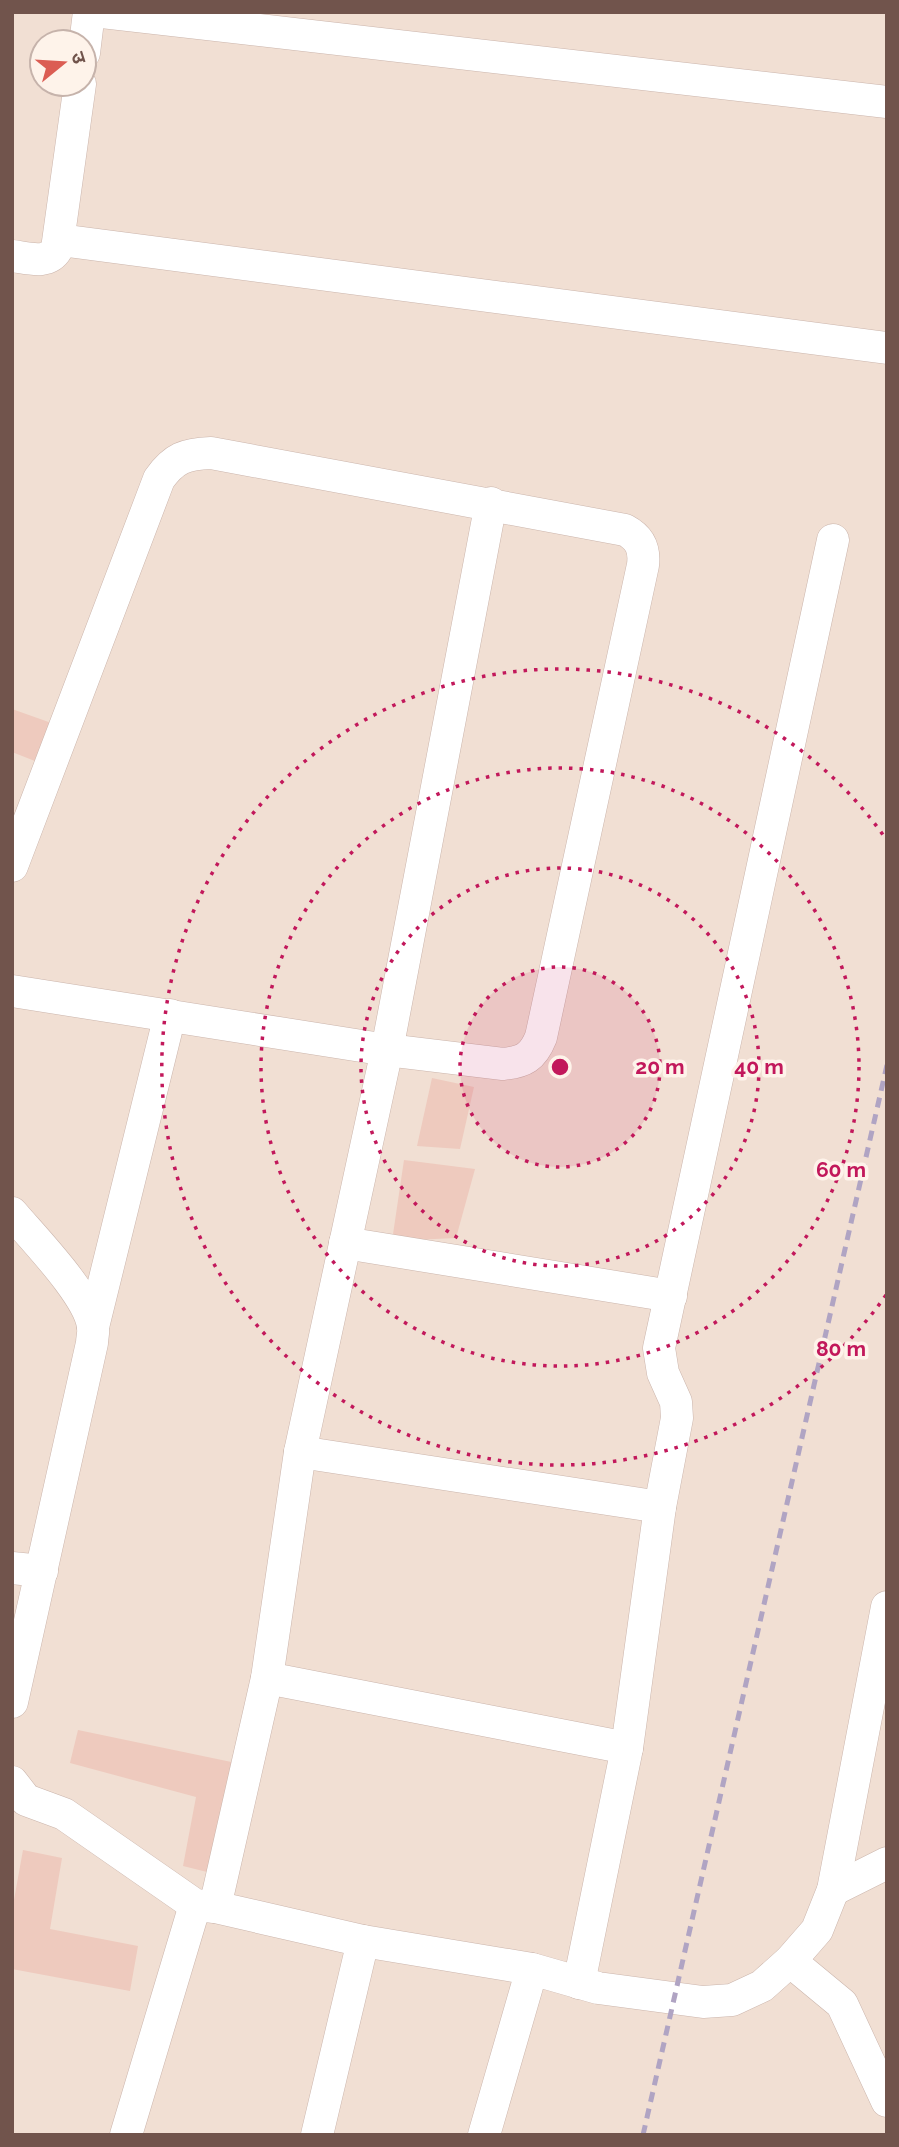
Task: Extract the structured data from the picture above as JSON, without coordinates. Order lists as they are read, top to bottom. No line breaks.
{"north":"right","rings":["20 m","40 m","60 m","80 m"]}
